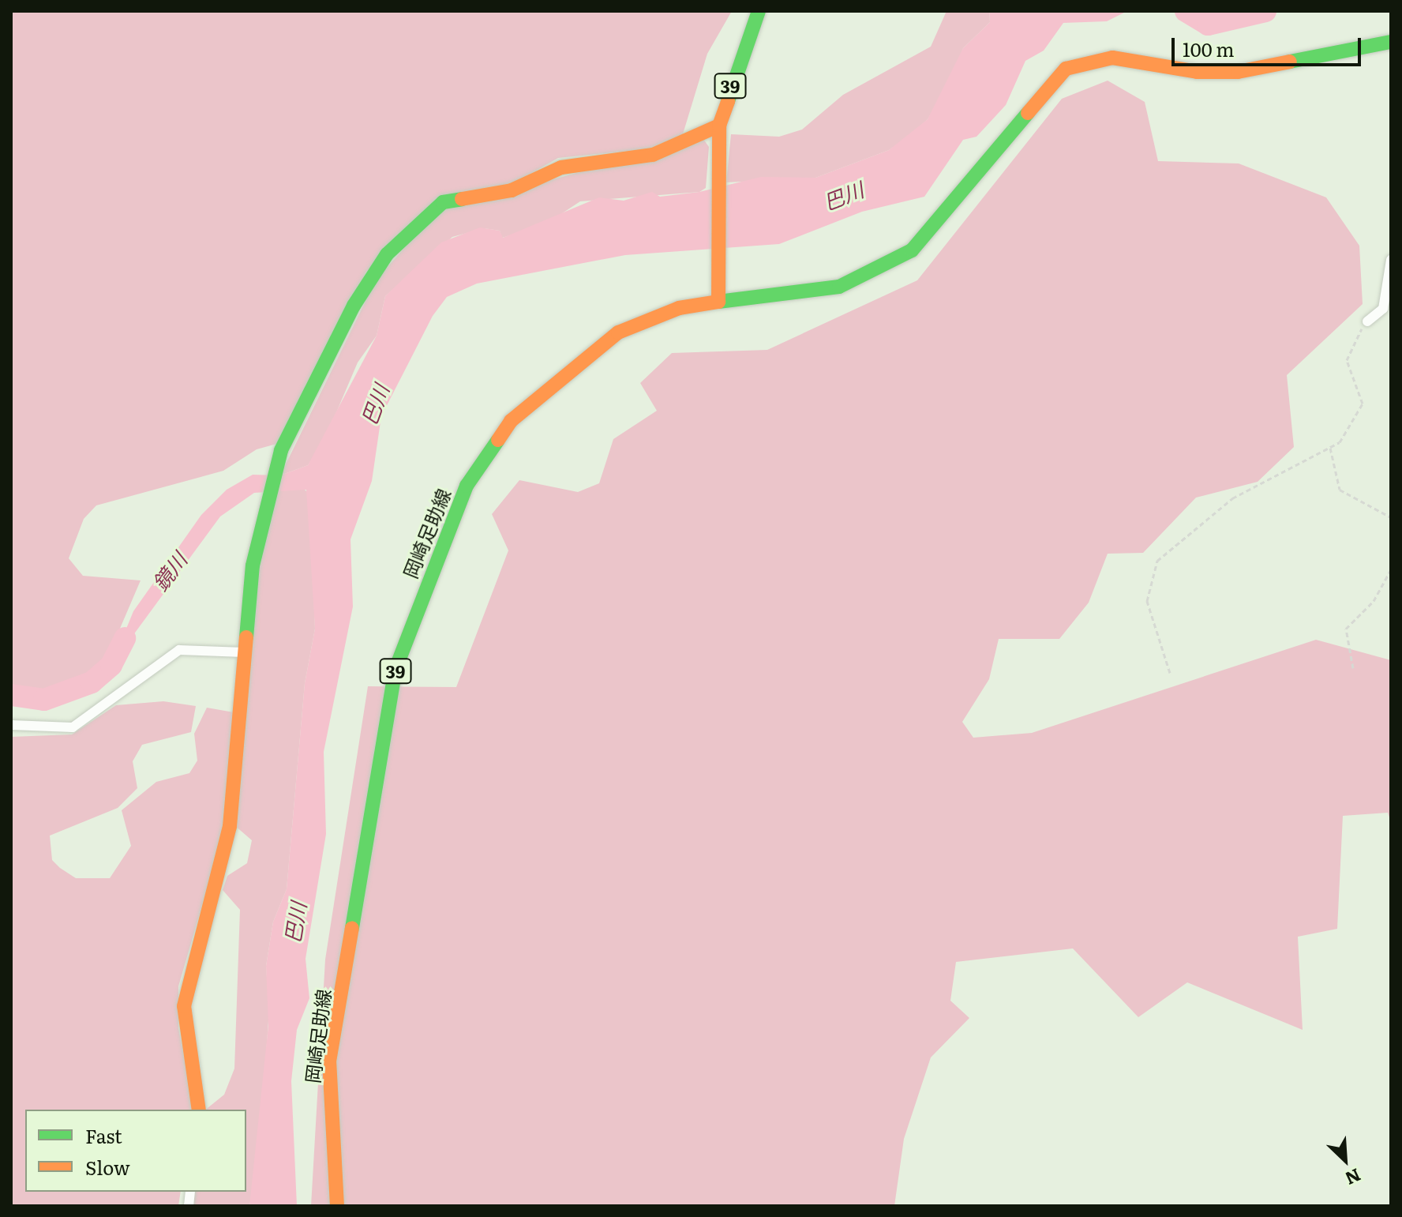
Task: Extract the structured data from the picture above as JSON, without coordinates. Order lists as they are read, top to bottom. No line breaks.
{"streets":{"main road":["39","岡崎足助線"]},"crossings":[["39","岡崎足助線"]],"water":["巴川","鏡川"],"legend":["Fast","Slow"],"scale_bar":"100 m","north":"bottom right"}
